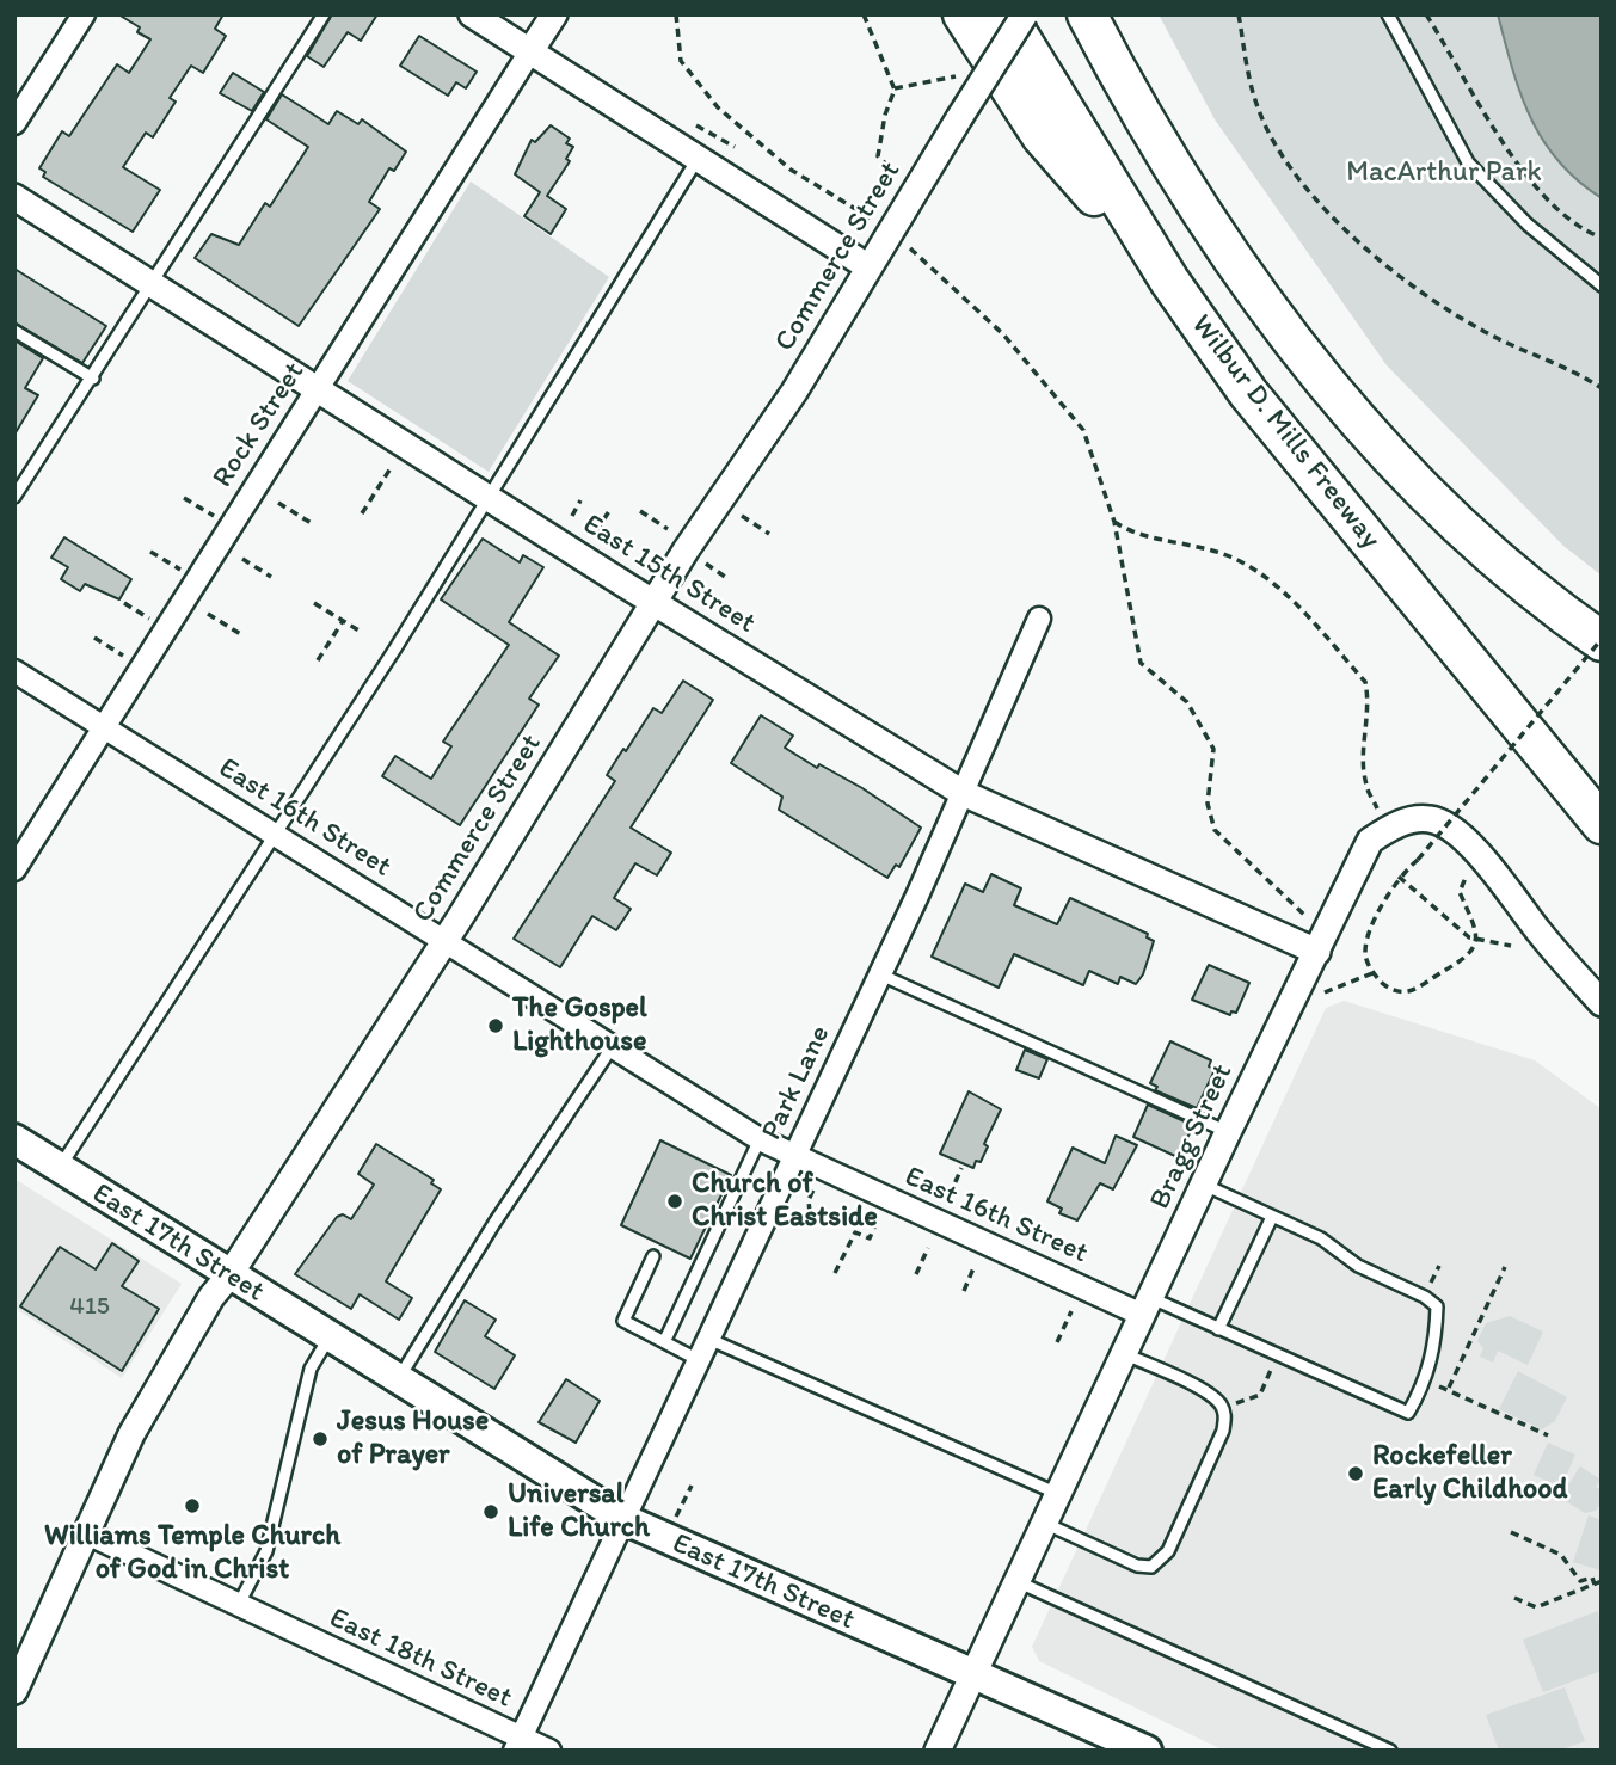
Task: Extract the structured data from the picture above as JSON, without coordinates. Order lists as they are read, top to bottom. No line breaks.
{"streets":{"highway":["Wilbur D. Mills Freeway"],"main road":["East 17th Street"],"street":["Commerce Street","Rock Street","East 15th Street","East 16th Street","Park Lane","Bragg Street","East 18th Street"]},"crossings":[["Commerce Street","East 15th Street"],["Commerce Street","East 16th Street"],["Commerce Street","East 17th Street"],["Commerce Street","East 18th Street"],["Rock Street","East 15th Street"],["Rock Street","East 16th Street"],["East 15th Street","Park Lane"],["East 15th Street","Bragg Street"],["East 16th Street","Park Lane"],["East 16th Street","Bragg Street"],["Park Lane","East 17th Street"],["Park Lane","East 18th Street"],["Bragg Street","East 17th Street"]],"parks":["MacArthur Park"],"places":["The Gospel Lighthouse","Church of Christ Eastside","Jesus House of Prayer","Rockefeller Early Childhood","Williams Temple Church of God in Christ","Universal Life Church"],"house_numbers":["415"]}
